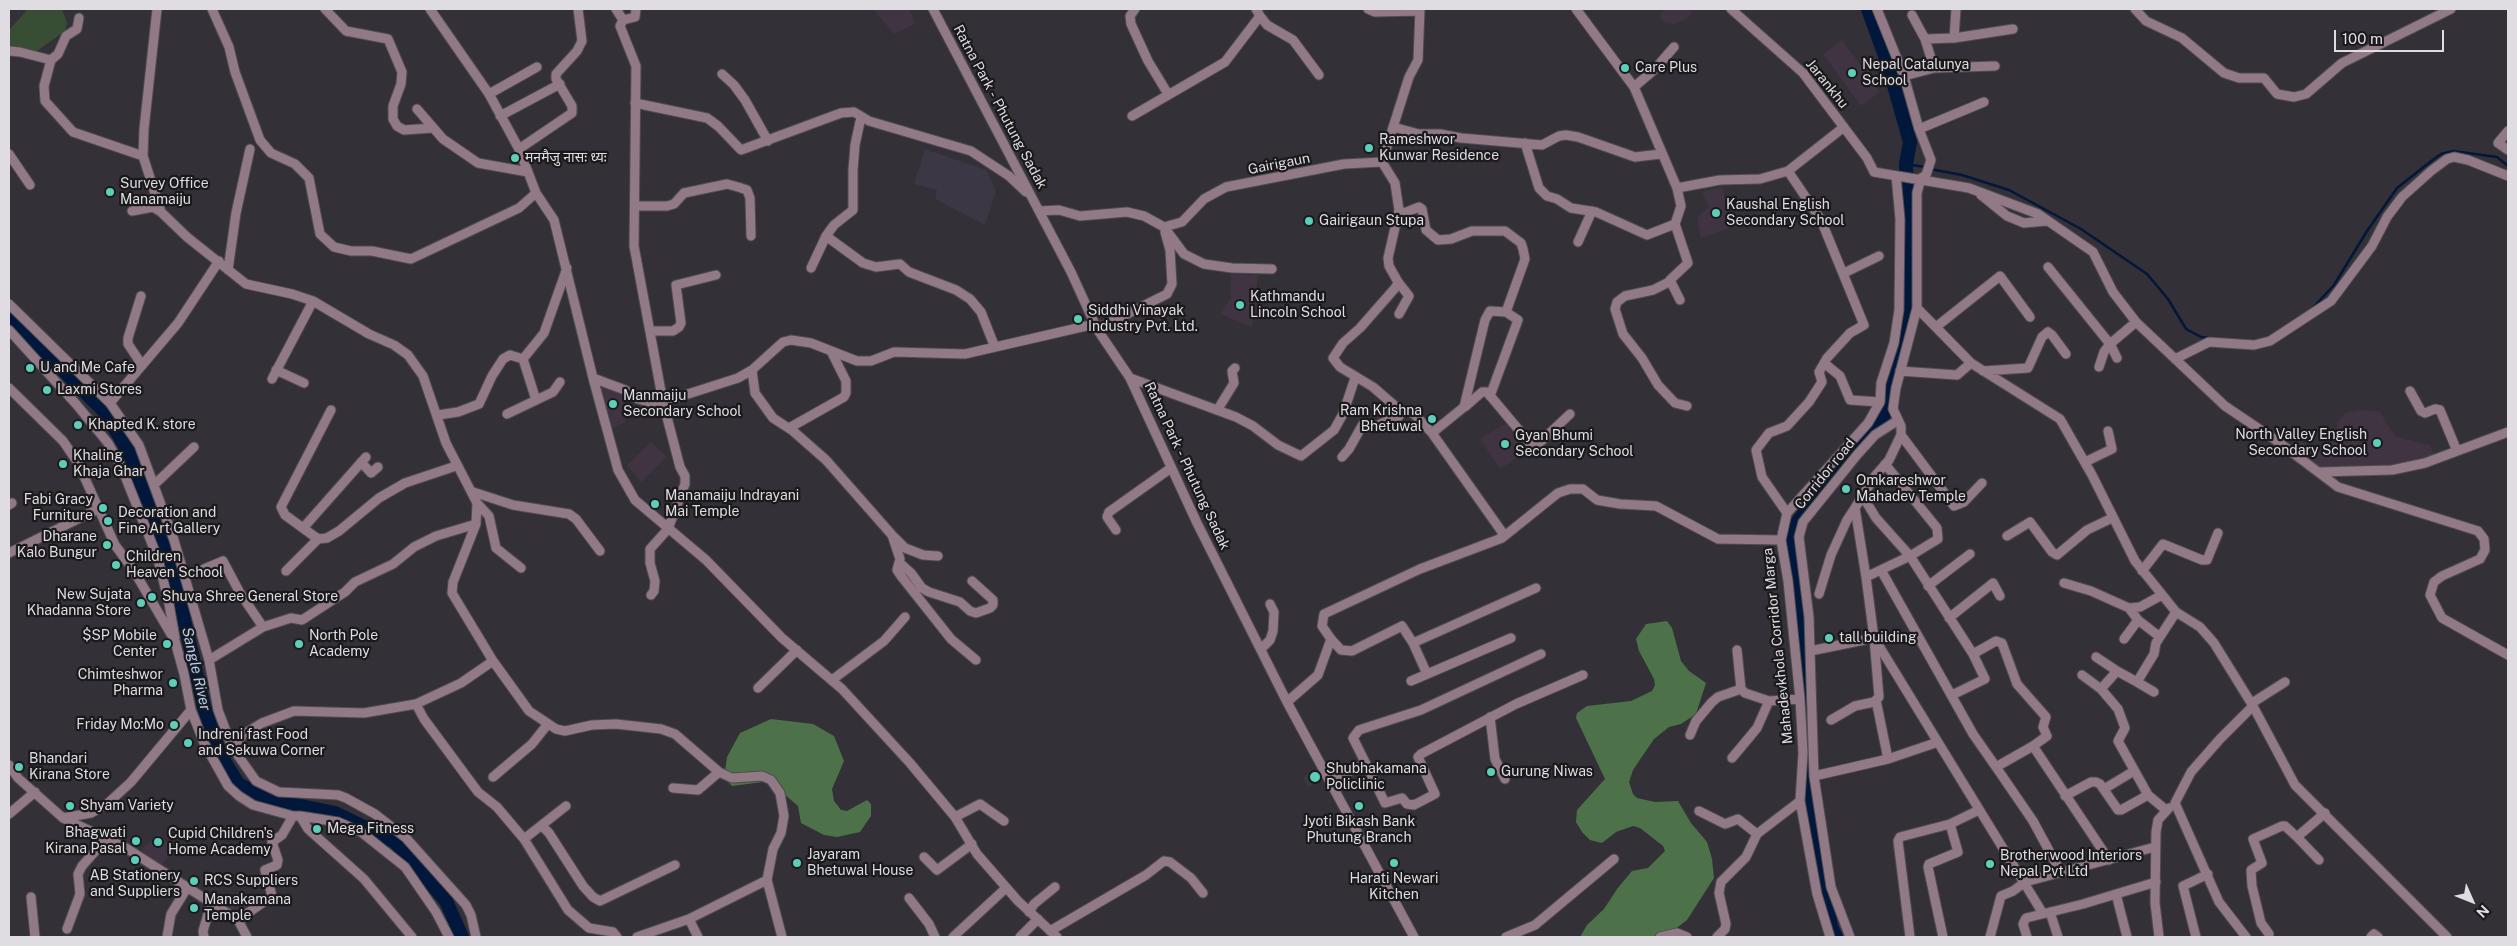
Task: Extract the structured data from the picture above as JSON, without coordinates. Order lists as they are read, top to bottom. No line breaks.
{"streets":{"street":["Jarankhu","Ratna Park - Phutung Sadak","Gairigaun","Corridor road","Mahadevkhola Corridor Marga"]},"crossings":[["Jarankhu","Mahadevkhola Corridor Marga"]],"water":["Sangle River"],"places":["Care Plus","Nepal Catalunya School","Rameshwor Kunwar Residence","मनमैजु नासः ध्यः","Survey Office Manamaiju","Kaushal English Secondary School","Gairigaun Stupa","Kathmandu Lincoln School","Siddhi Vinayak Industry Pvt. Ltd.","U and Me Cafe","Laxmi Stores","Manmaiju Secondary School","Ram Krishna Bhetuwal","Khapted K. store","North Valley English Secondary School","Gyan Bhumi Secondary School","Khaling Khaja Ghar","Omkareshwor Mahadev Temple","Manamaiju Indrayani Mai Temple","Fabi Gracy Furniture","Decoration and Fine Art Gallery","Dharane Kalo Bungur","Children Heaven School","Shuva Shree General Store","New Sujata Khadanna Store","tall building","$SP Mobile Center","North Pole Academy","Chimteshwor Pharma","Friday Mo:Mo","Indreni fast Food and Sekuwa Corner","Bhandari Kirana Store","Gurung Niwas","Shubhakamana Policlinic","Shyam Variety","Jyoti Bikash Bank Phutung Branch","Mega Fitness","Bhagwati Kirana Pasal","Cupid Children's Home Academy","AB Stationery and Suppliers","Jayaram Bhetuwal House","Harati Newari Kitchen","Brotherwood Interiors Nepal Pvt Ltd","RCS Suppliers","Manakamana Temple"],"scale_bar":"100 m","north":"bottom right"}
